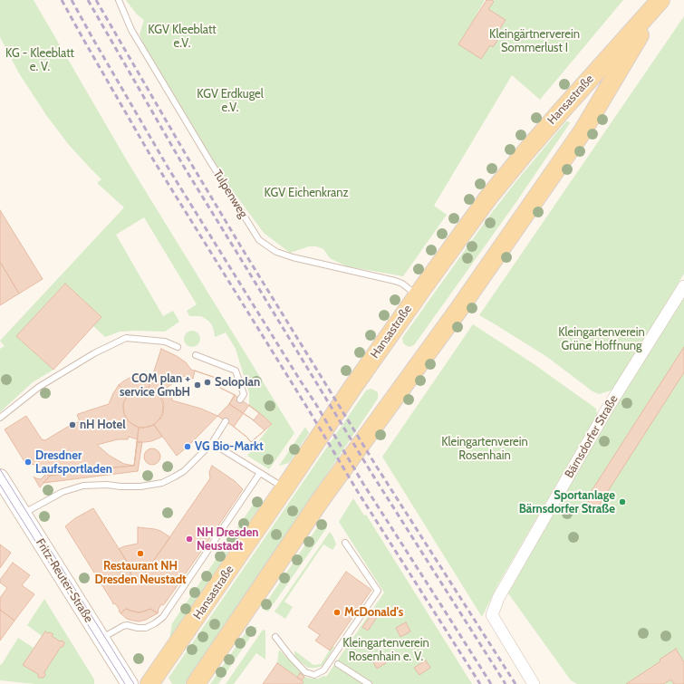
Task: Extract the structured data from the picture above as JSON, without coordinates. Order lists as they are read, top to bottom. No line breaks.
{"streets":{"main road":["Hansastraße","Fritz-Reuter-Straße"],"street":["Bärnsdorfer Straße"],"lane":["Tulpenweg"]},"crossings":[["Hansastraße","Tulpenweg"]],"parks":["KGV Kleeblatt e.V.","Kleingärtnerverein Sommerlust I","KG - Kleeblatt e. V.","KGV Erdkugel e.V.","KGV Eichenkranz","Kleingartenverein Grüne Hoffnung","Kleingartenverein Rosenhain","Kleingartenverein Rosenhain e. V."],"places":["Soloplan","COM plan + service GmbH","nH Hotel","VG Bio-Markt","Dresdner Laufsportladen","Sportanlage Bärnsdorfer Straße","NH Dresden Neustadt","Restaurant NH Dresden Neustadt","McDonald's"]}
